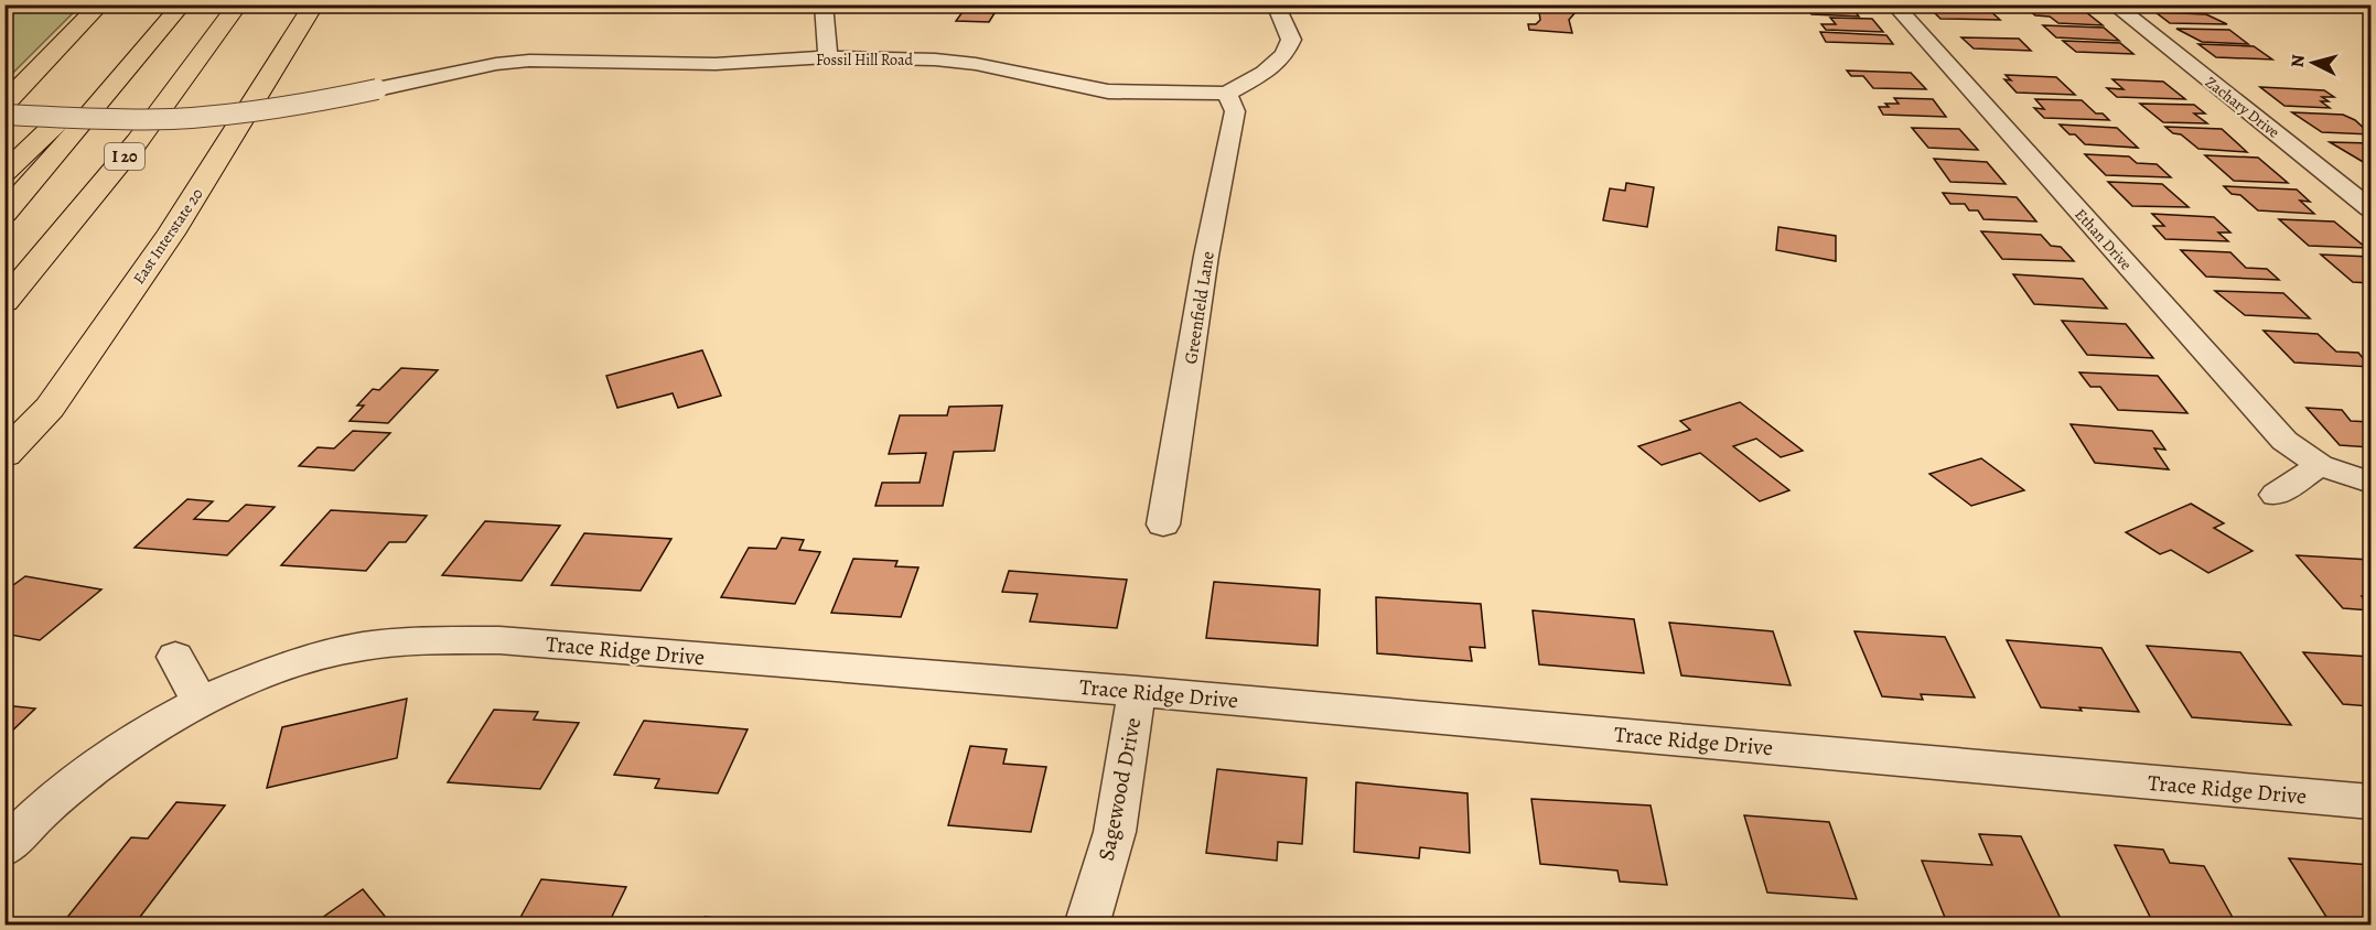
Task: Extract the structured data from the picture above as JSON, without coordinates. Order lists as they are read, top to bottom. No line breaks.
{"streets":{"main road":["I 20","East Interstate 20"],"street":["Fossil Hill Road","Zachary Drive","Ethan Drive","Greenfield Lane","Trace Ridge Drive","Sagewood Drive"]},"crossings":[["Fossil Hill Road","East Interstate 20"],["Fossil Hill Road","Greenfield Lane"],["Trace Ridge Drive","Sagewood Drive"]],"north":"left"}
